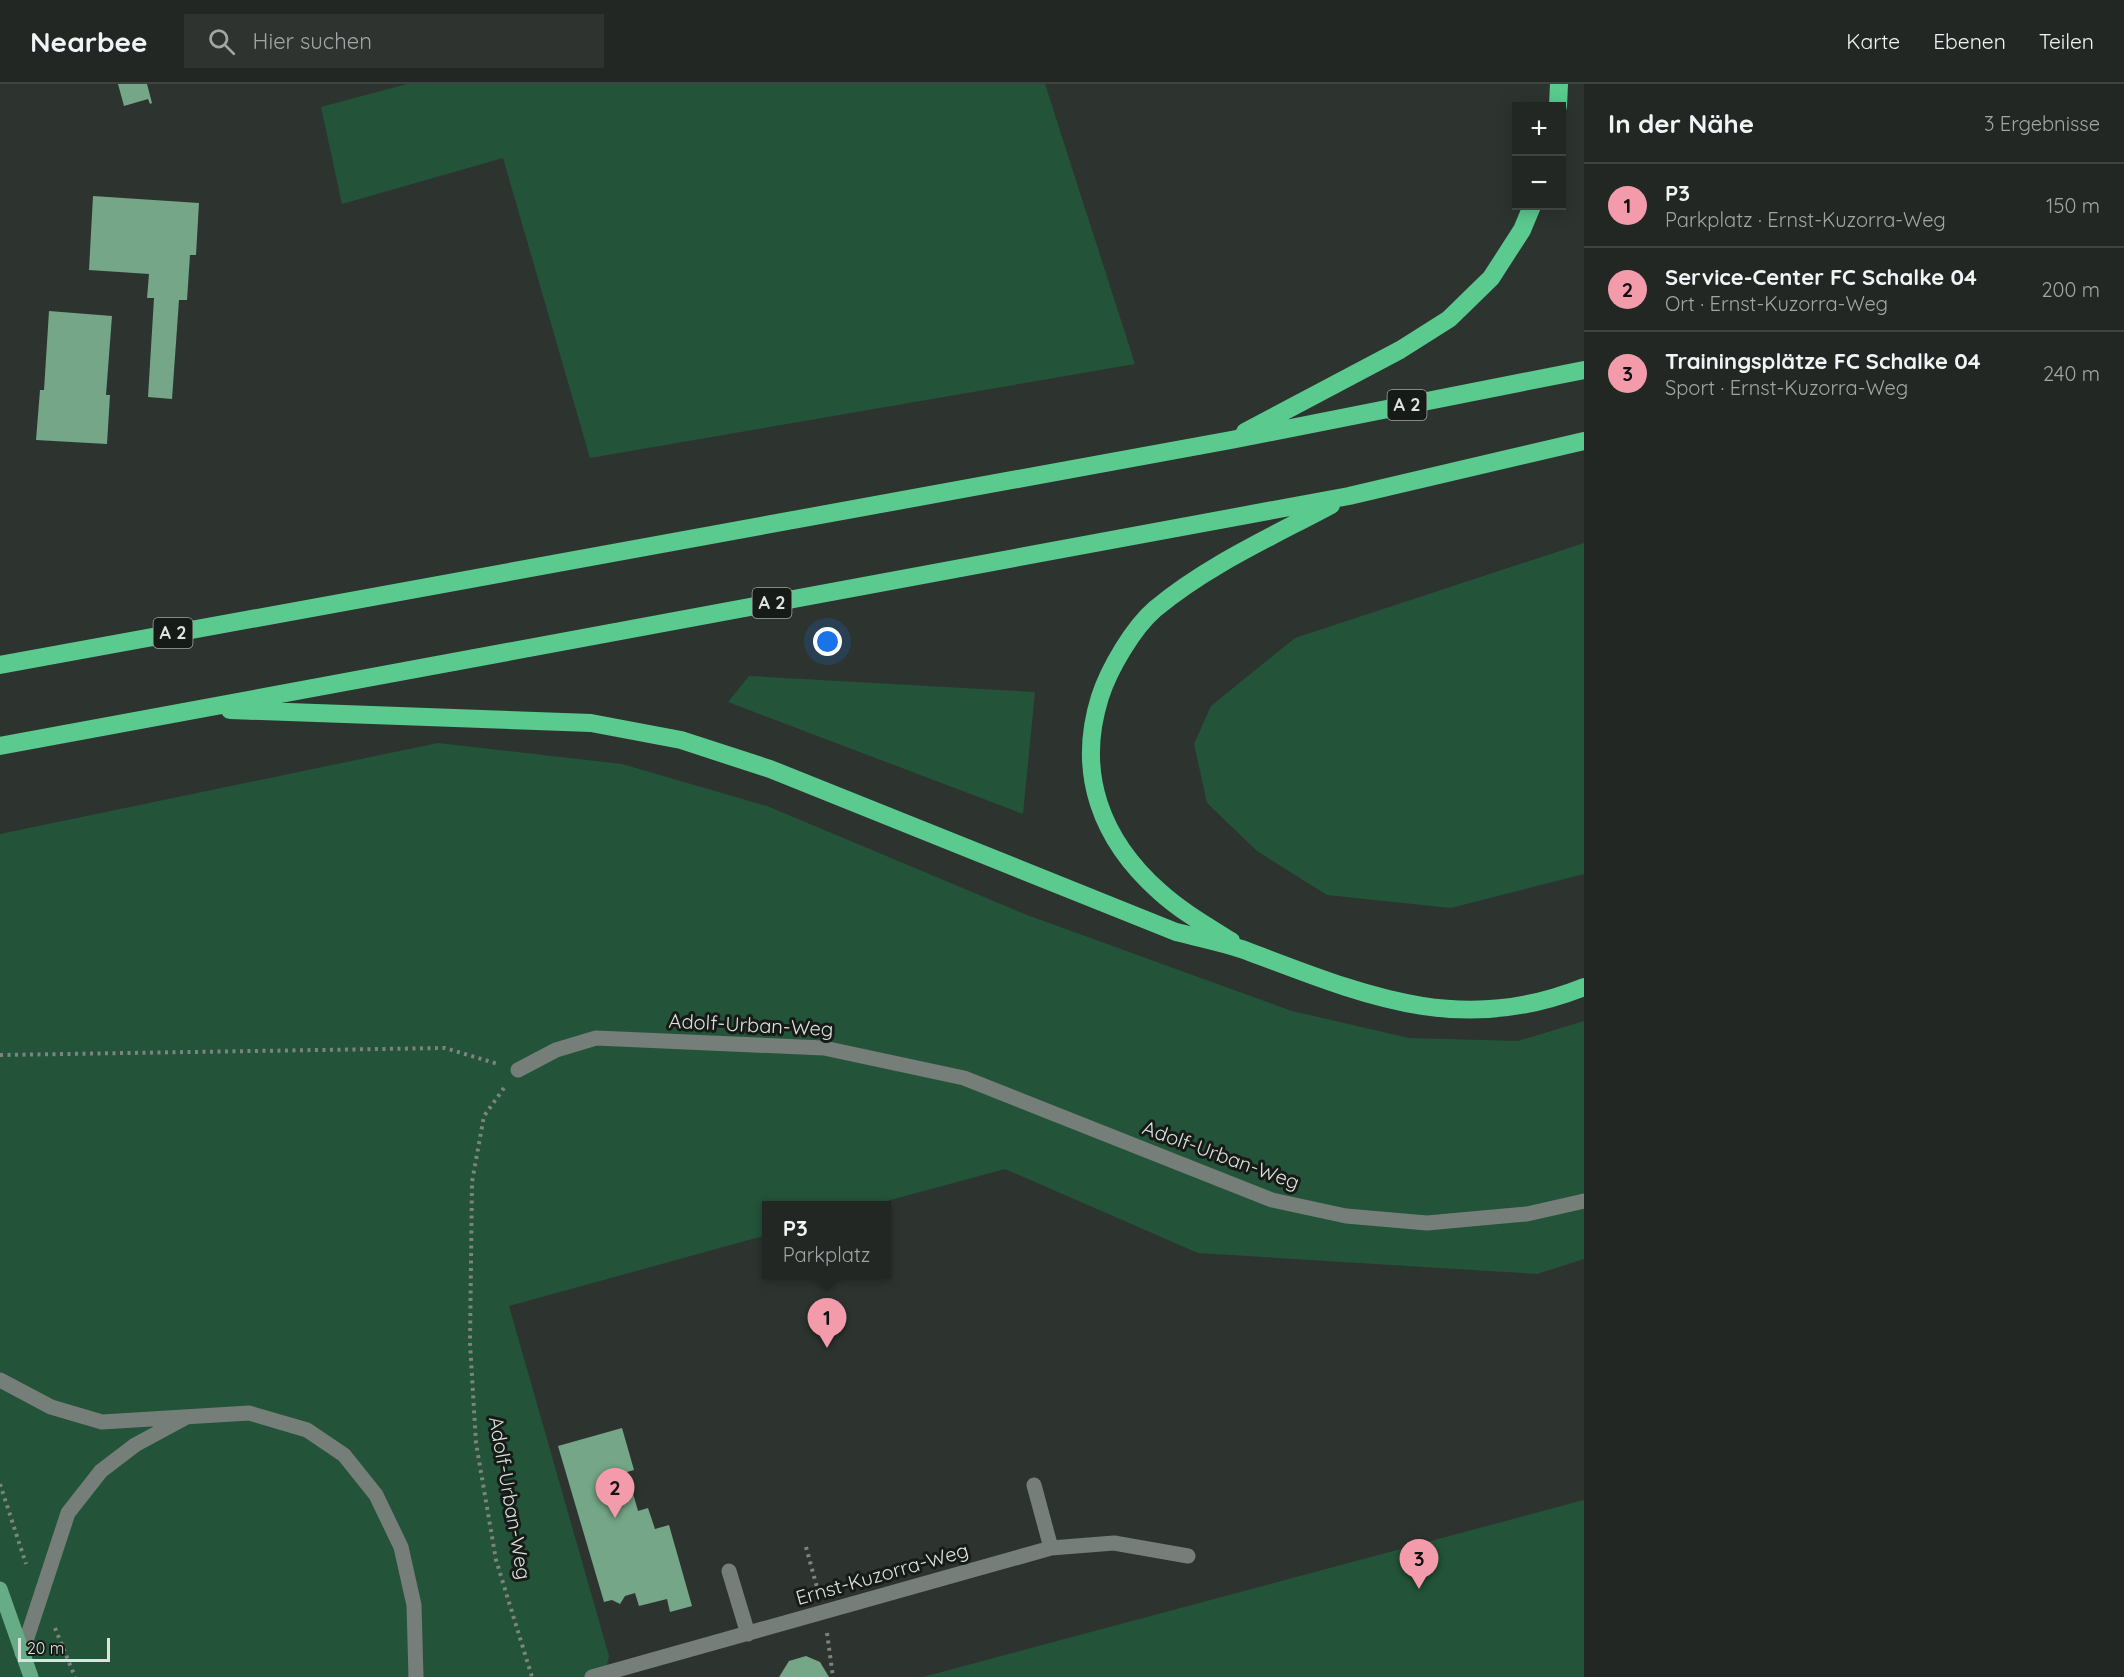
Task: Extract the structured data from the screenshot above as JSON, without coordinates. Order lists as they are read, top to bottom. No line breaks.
{"streets":{"highway":["A 2"],"street":["Adolf-Urban-Weg","Ernst-Kuzorra-Weg"]},"scale_bar":"20 m","page":{"header":"Nearbee","search":"Hier suchen","nav":["Karte","Ebenen","Teilen"],"heading":["In der Nähe","3 Ergebnisse"],"map_buttons":["+","−"],"list":[{"mark":"1","name":"P3","note":"Parkplatz · Ernst-Kuzorra-Weg","value":"150 m"},{"mark":"2","name":"Service-Center FC Schalke 04","note":"Ort · Ernst-Kuzorra-Weg","value":"200 m"},{"mark":"3","name":"Trainingsplätze FC Schalke 04","note":"Sport · Ernst-Kuzorra-Weg","value":"240 m"}],"popup":["P3","Parkplatz"],"pins":["1","2","3"],"scale":"20 m"}}
